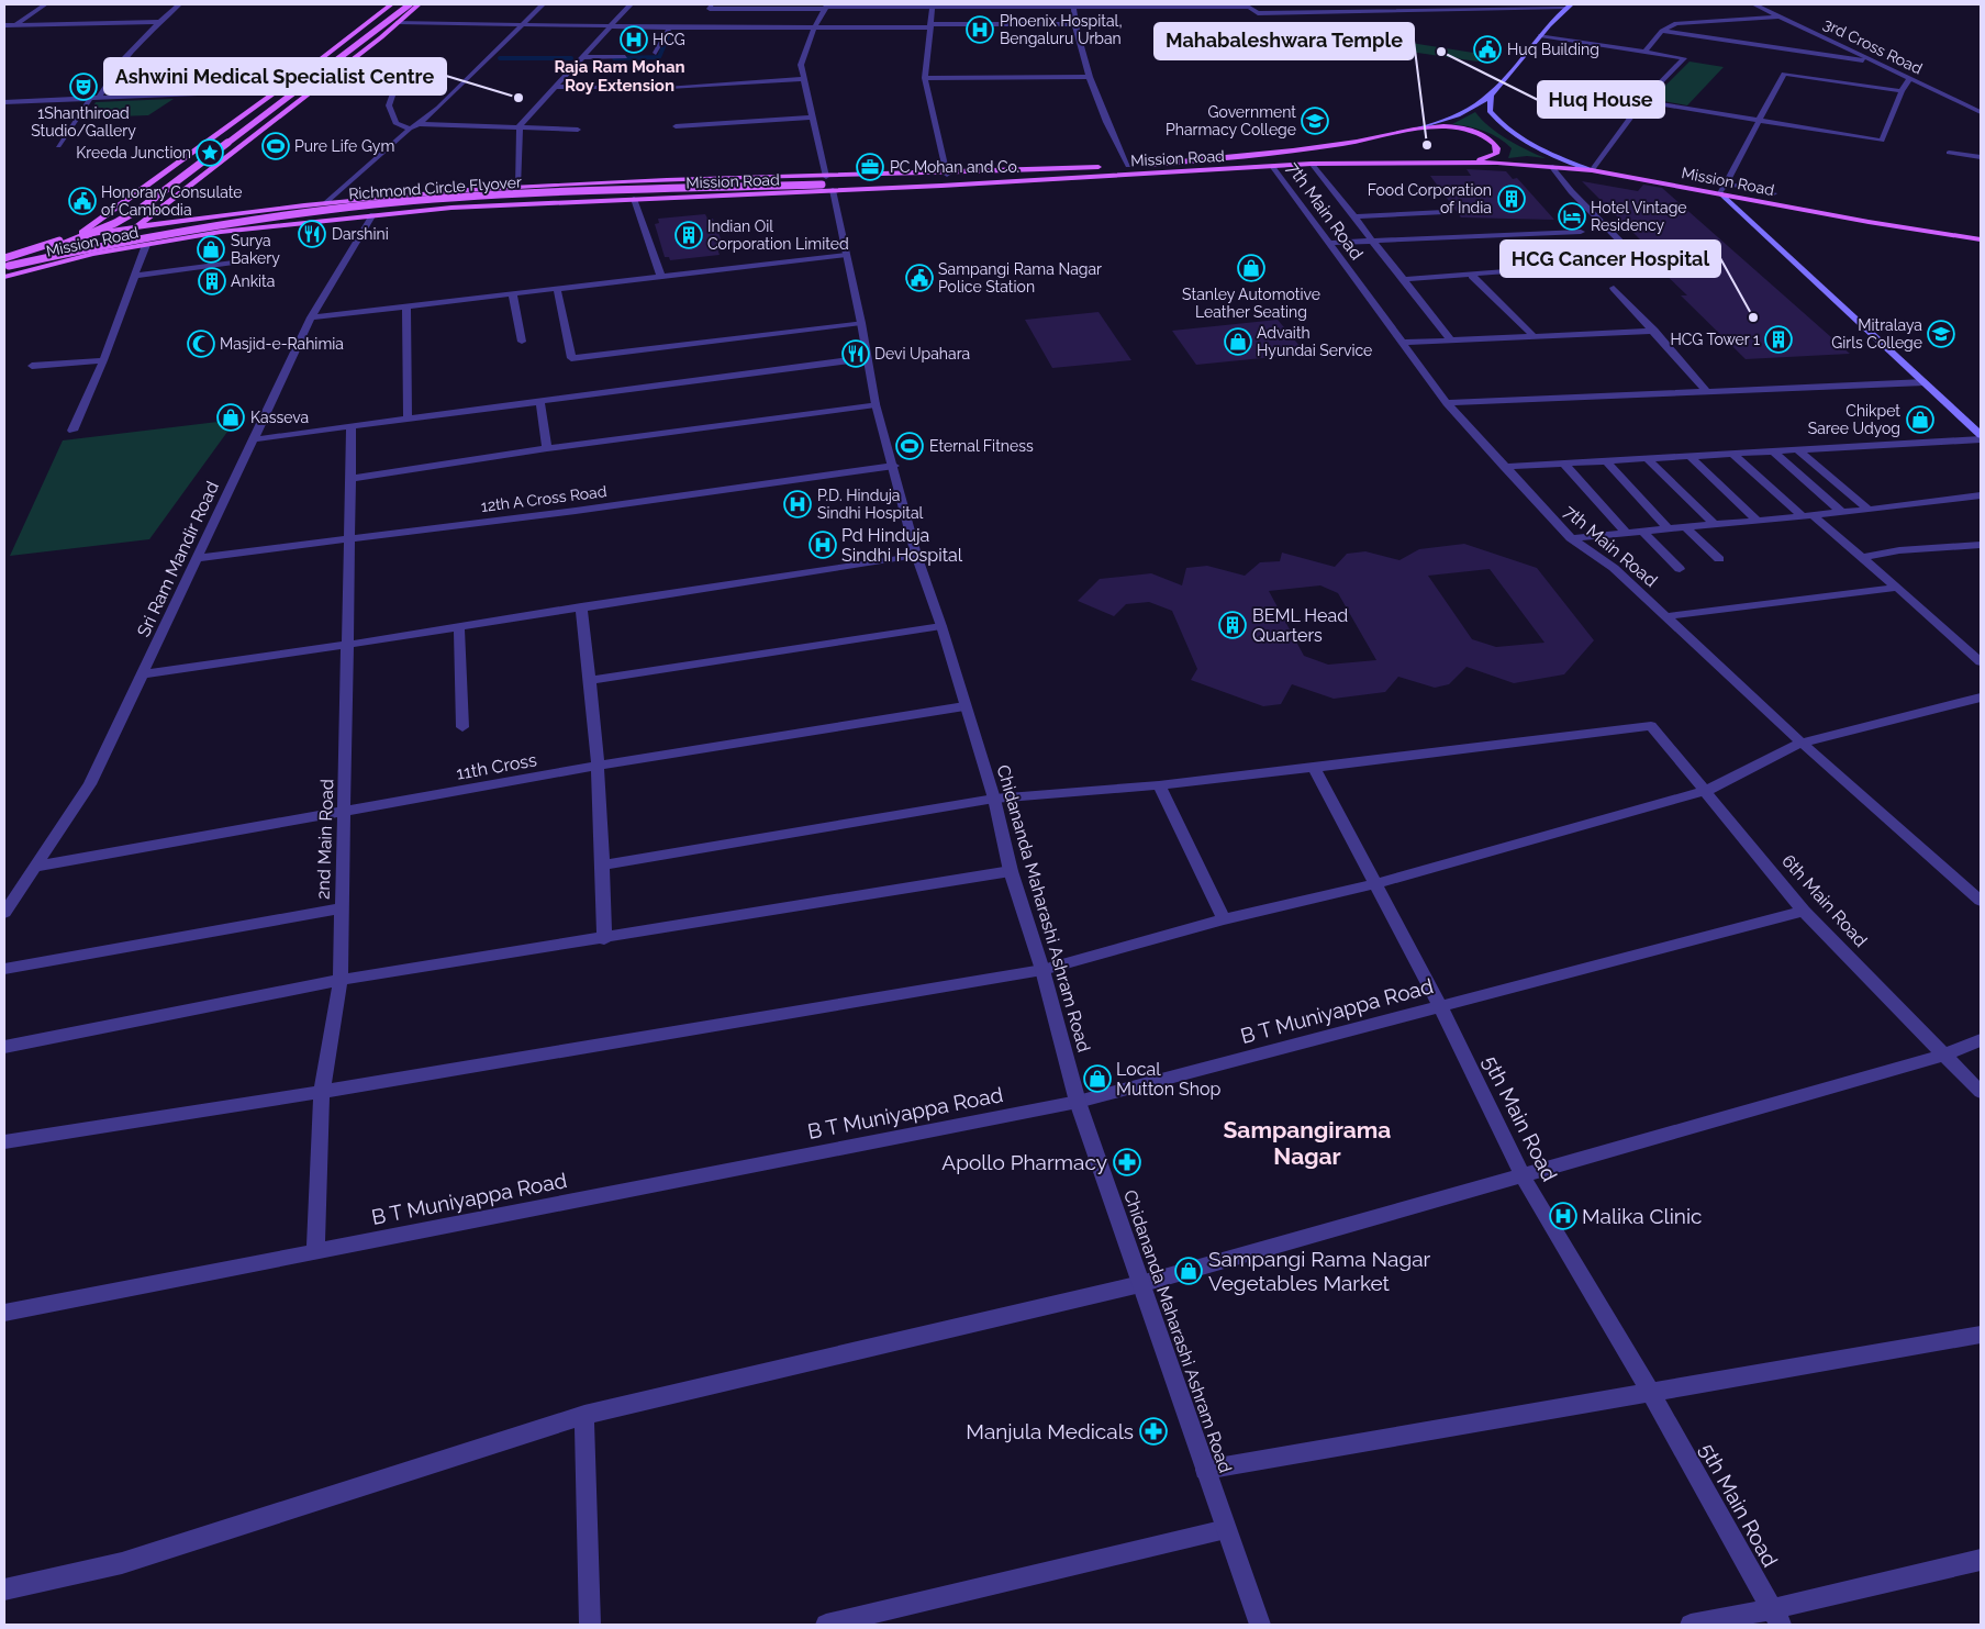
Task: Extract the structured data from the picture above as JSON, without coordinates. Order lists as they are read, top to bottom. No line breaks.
{"streets":{"main road":["Mission Road","Richmond Circle Flyover"],"street":["3rd Cross Road","7th Main Road","12th A Cross Road","Sri Ram Mandir Road","11th Cross","2nd Main Road","6th Main Road","Chidananda Maharashi Ashram Road","B T Muniyappa Road","5th Main Road"]},"crossings":[["Mission Road","Richmond Circle Flyover"],["Mission Road","7th Main Road"],["Mission Road","Sri Ram Mandir Road"],["Mission Road","Chidananda Maharashi Ashram Road"],["Richmond Circle Flyover","Chidananda Maharashi Ashram Road"],["12th A Cross Road","Sri Ram Mandir Road"],["12th A Cross Road","2nd Main Road"],["12th A Cross Road","Chidananda Maharashi Ashram Road"],["Sri Ram Mandir Road","11th Cross"],["11th Cross","2nd Main Road"],["11th Cross","Chidananda Maharashi Ashram Road"],["2nd Main Road","B T Muniyappa Road"],["6th Main Road","B T Muniyappa Road"],["6th Main Road","5th Main Road"],["Chidananda Maharashi Ashram Road","B T Muniyappa Road"],["B T Muniyappa Road","5th Main Road"]],"districts":["Raja Ram Mohan Roy Extension","Sampangirama Nagar"],"places":{"hospital":["Phoenix Hospital, Bengaluru Urban","HCG","P.D. Hinduja Sindhi Hospital","Pd Hinduja Sindhi Hospital","Malika Clinic"],"public building":["Huq Building","Honorary Consulate of Cambodia","Sampangi Rama Nagar Police Station"],"other":["Huq House","Ashwini Medical Specialist Centre","Mahabaleshwara Temple","HCG Cancer Hospital"],"theatre":["1Shanthiroad Studio/Gallery"],"school or university":["Government Pharmacy College","Mitralaya Girls College"],"sports":["Pure Life Gym","Eternal Fitness"],"place":["Kreeda Junction"],"office":["PC Mohan and Co."],"building":["Food Corporation of India","Indian Oil Corporation Limited","Ankita","HCG Tower 1","BEML Head Quarters"],"hotel":["Hotel Vintage Residency"],"restaurant":["Darshini","Devi Upahara"],"shop":["Surya Bakery","Stanley Automotive Leather Seating","Advaith Hyundai Service","Kasseva","Chikpet Saree Udyog","Local Mutton Shop","Sampangi Rama Nagar Vegetables Market"],"mosque":["Masjid-e-Rahimia"],"pharmacy":["Apollo Pharmacy","Manjula Medicals"]}}
